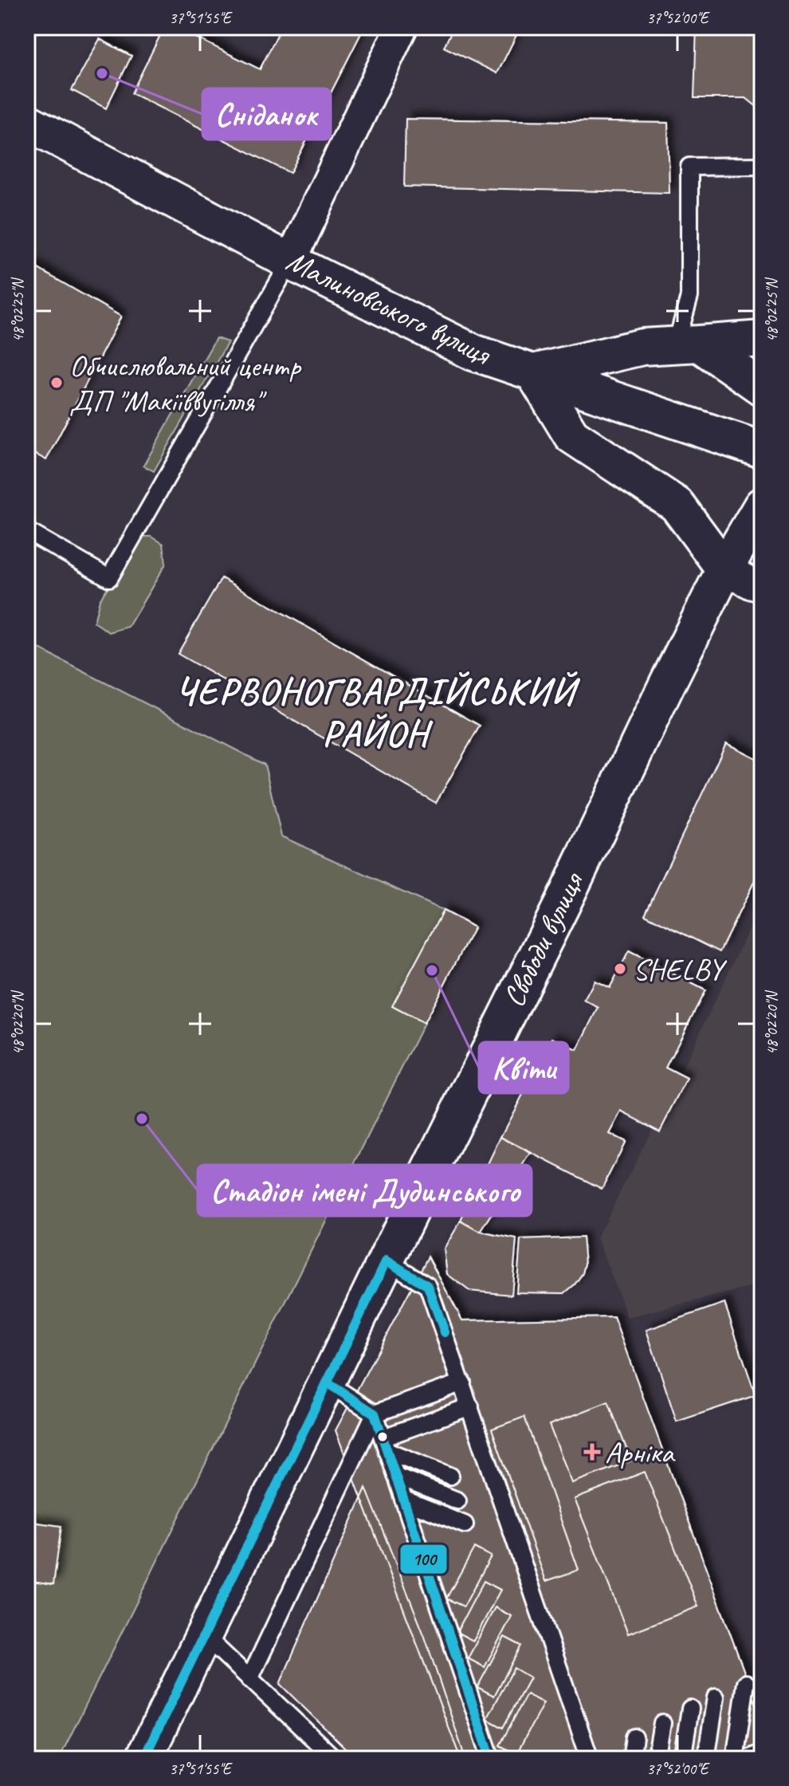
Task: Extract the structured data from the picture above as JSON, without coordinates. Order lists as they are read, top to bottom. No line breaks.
{"streets":{"main road":["Малиновського вулиця","Свободи вулиця"]},"districts":["ЧЕРВОНОГВАРДІЙСЬКИЙ РАЙОН"],"places":{"other":["Сніданок","Обчислювальний центр ДП \"Макіїввугілля\"","SHELBY","Квіти","Стадіон імені Дудинського"],"health":["Арніка"]},"lines":["transit line 100"],"coordinates":["37°51'55\"E","37°52'00\"E","48°02'25\"N","48°02'20\"N"]}
